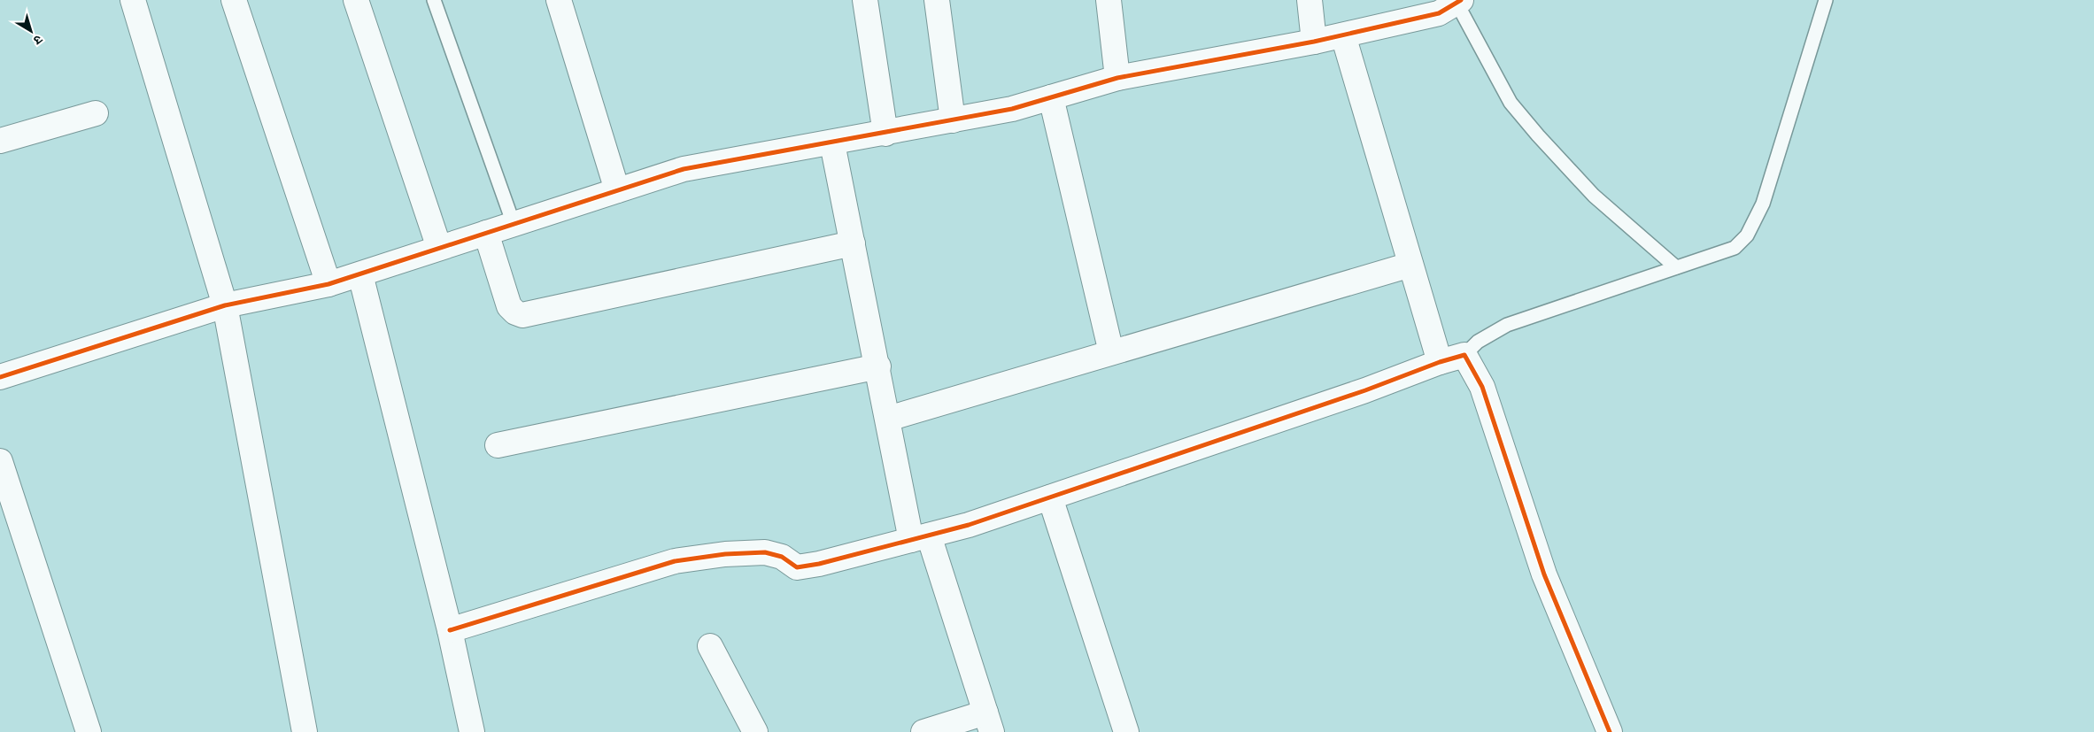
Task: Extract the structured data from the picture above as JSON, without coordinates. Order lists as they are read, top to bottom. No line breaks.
{"north":"bottom right"}
